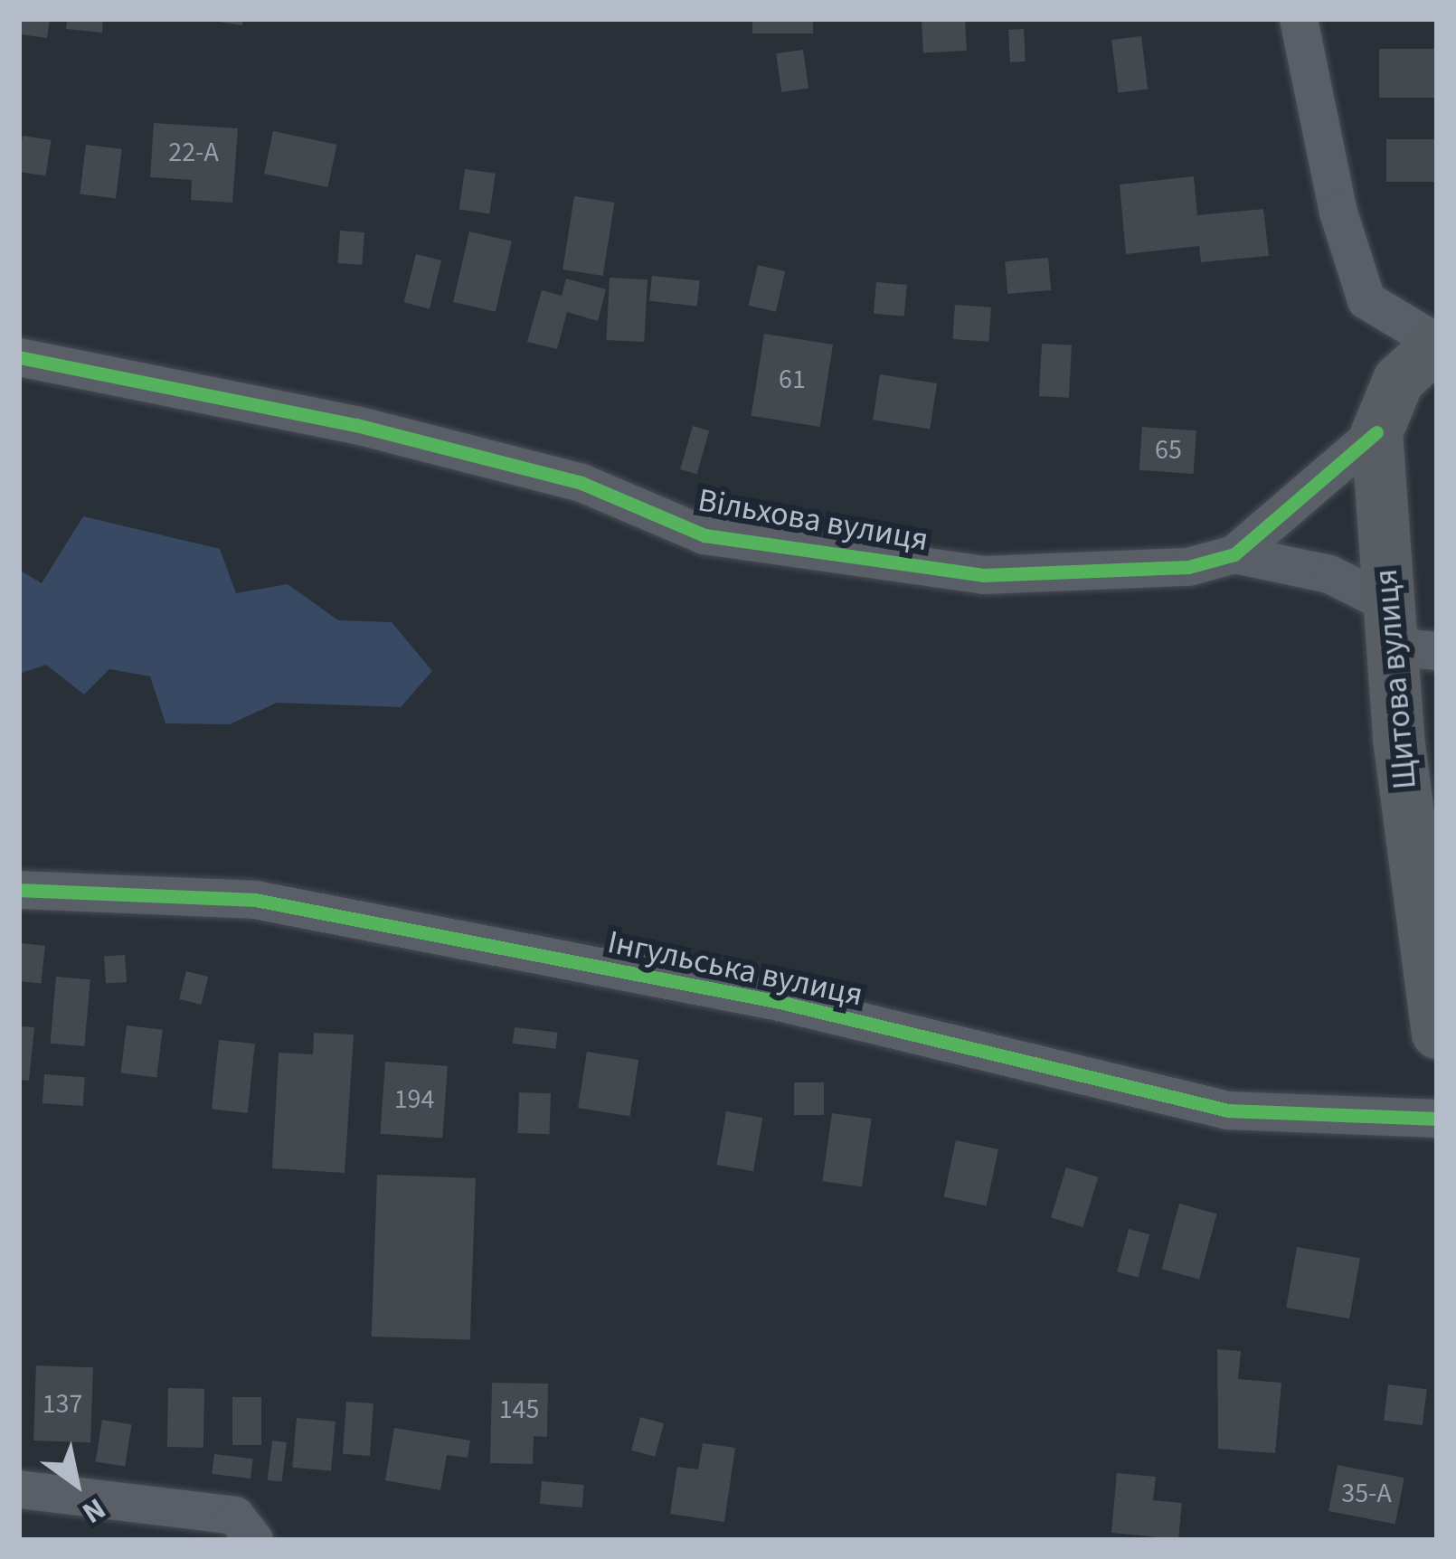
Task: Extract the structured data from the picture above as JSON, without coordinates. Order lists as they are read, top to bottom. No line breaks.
{"streets":{"street":["Вільхова вулиця","Щитова вулиця","Інгульська вулиця"]},"crossings":[["Вільхова вулиця","Щитова вулиця"]],"house_numbers":["22-А","61","65","194","137","145","35-А"],"north":"bottom right"}
